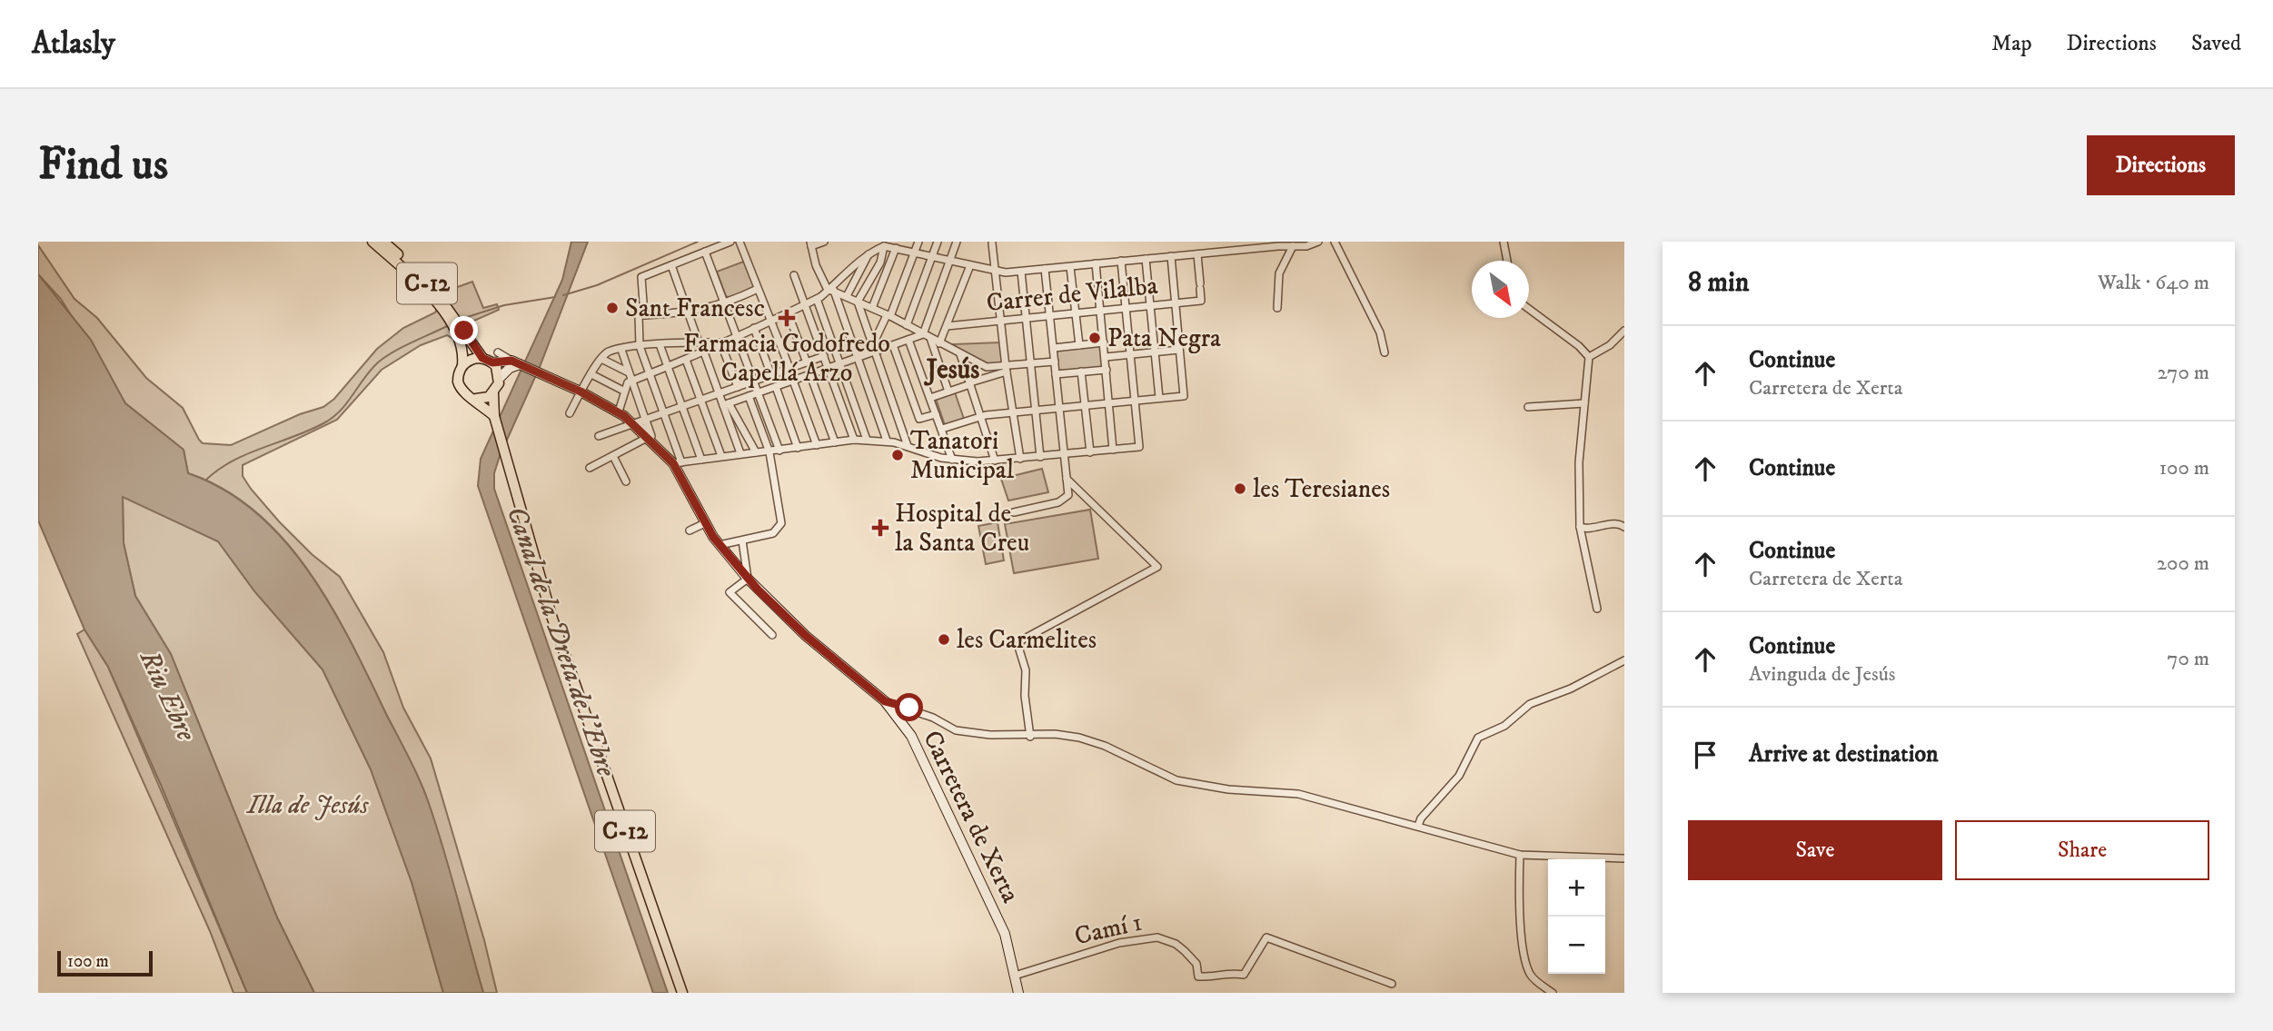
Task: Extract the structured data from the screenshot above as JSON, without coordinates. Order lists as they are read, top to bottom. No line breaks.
{"streets":{"main road":["C-12","Carretera de Xerta"],"street":["Carrer de Vilalba","Camí 1"]},"crossings":[["Carretera de Xerta","Camí 1"]],"districts":["Jesús"],"water":["Canal de la Dreta de l'Ebre","Riu Ebre"],"parks":["Illa de Jesús"],"places":{"other":["Sant Francesc","Pata Negra","Tanatori Municipal","les Teresianes","les Carmelites"],"health":["Farmacia Godofredo Capellá Arzo","Hospital de la Santa Creu"]},"scale_bar":"100 m","north":"bottom right","page":{"header":"Atlasly","nav":["Map","Directions","Saved"],"buttons":["Directions",["Save","Share"]],"title":"Find us","heading":["8 min","Walk · 640 m"],"list":[["Continue","Carretera de Xerta","270 m"],["Continue","100 m"],["Continue","Carretera de Xerta","200 m"],["Continue","Avinguda de Jesús","70 m"],"Arrive at destination"],"map_buttons":["+","−"],"scale":"100 m"}}
